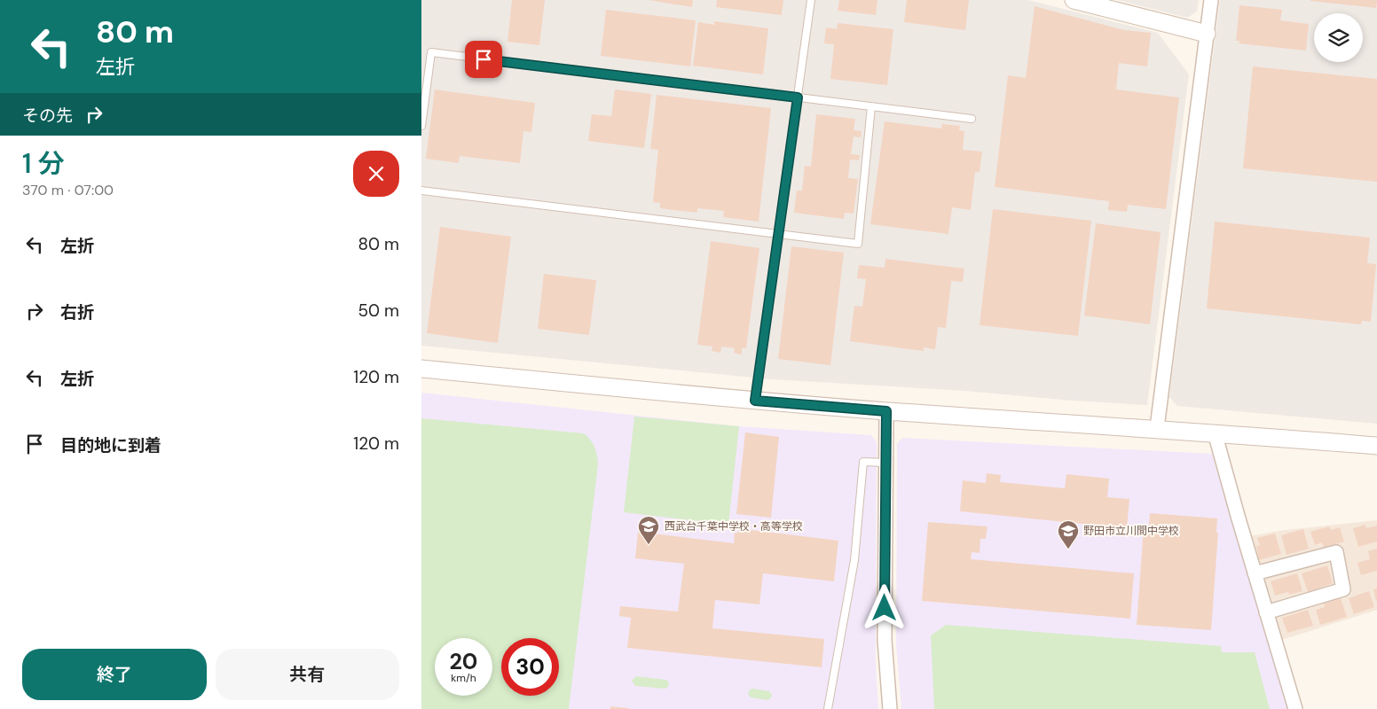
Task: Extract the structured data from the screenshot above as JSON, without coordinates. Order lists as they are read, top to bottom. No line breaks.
{"places":{"school or university":["西武台千葉中学校・高等学校","野田市立川間中学校"]},"page":{"turn":["80 m","左折"],"then":"その先","heading":["1 分","370 m · 07:00"],"list":[{"name":"左折","value":"80 m"},{"name":"右折","value":"50 m"},{"name":"左折","value":"120 m"},{"name":"目的地に到着","value":"120 m"}],"speed":"20 km/h","limit":"30","buttons":["終了","共有"]}}
